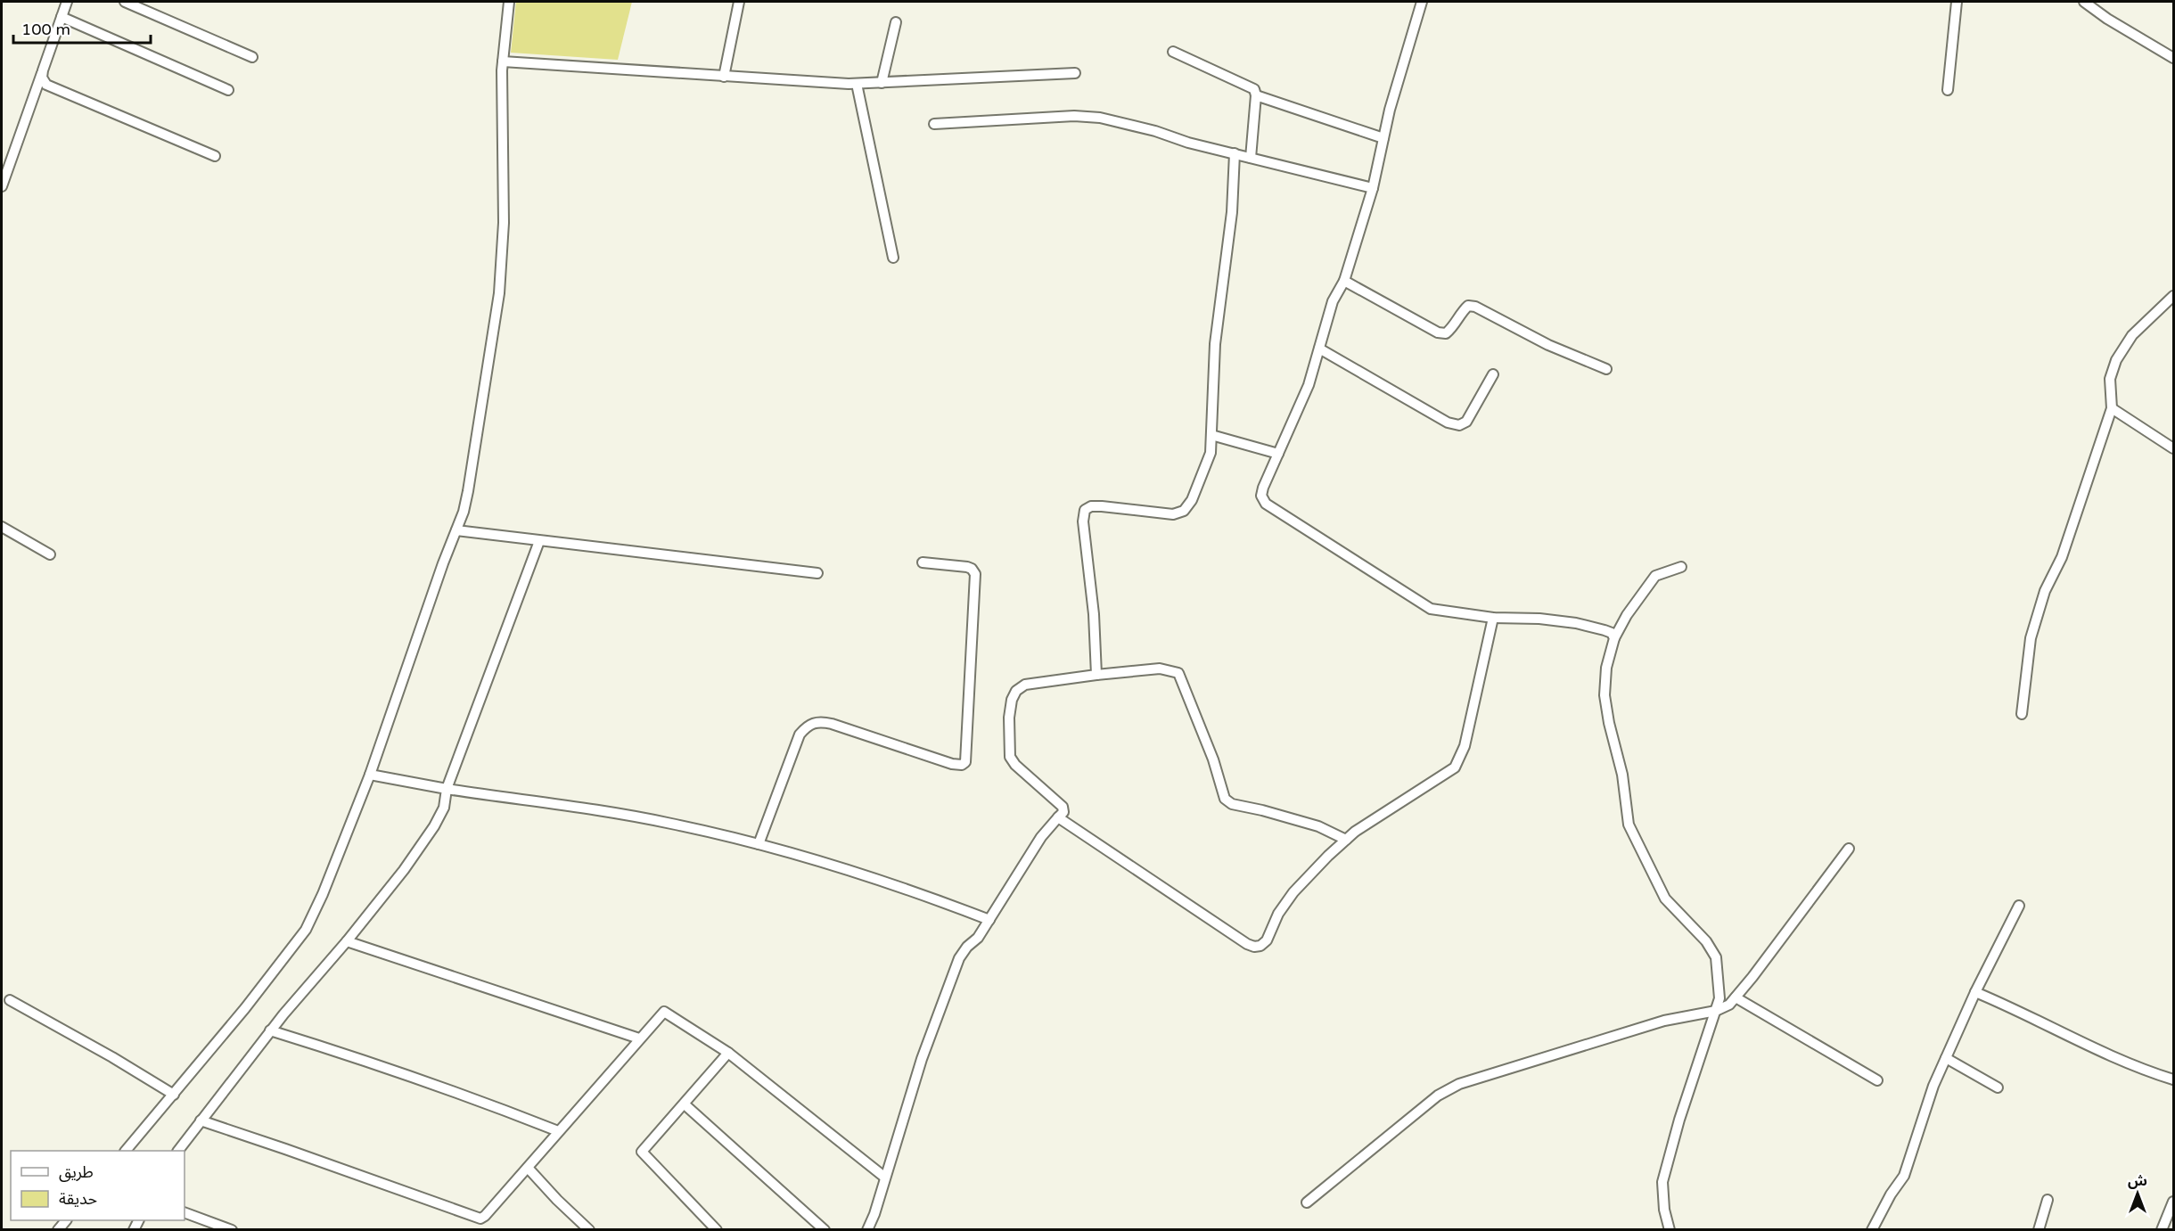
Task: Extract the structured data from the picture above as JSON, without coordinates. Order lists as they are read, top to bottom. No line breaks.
{"legend":["طريق","حديقة"],"scale_bar":"100 m","north":"top"}
